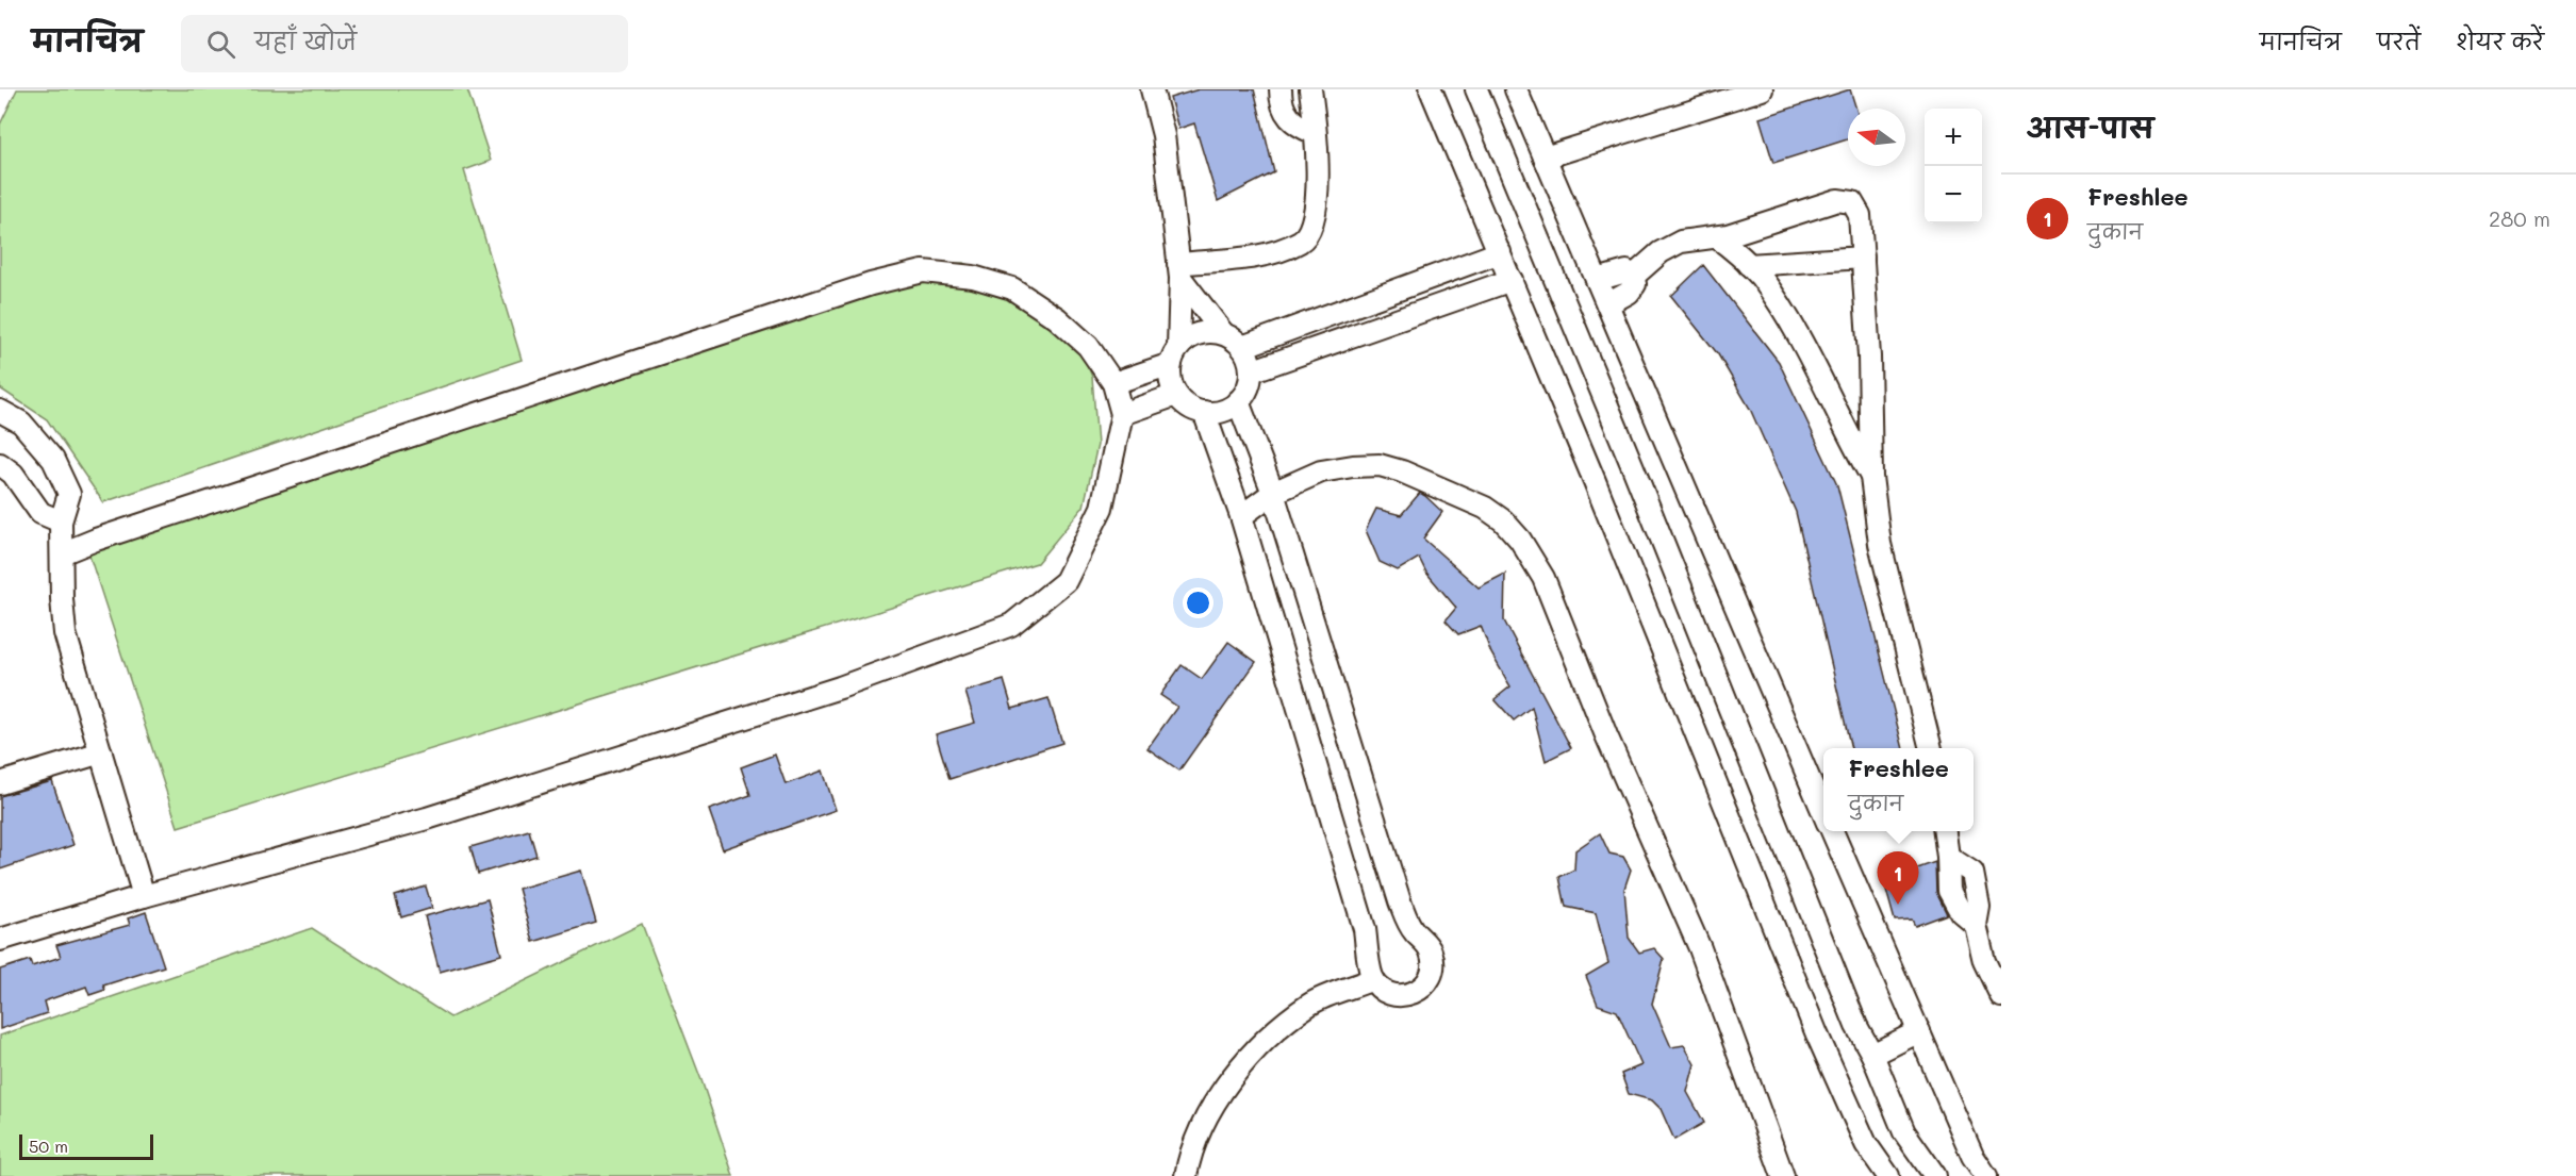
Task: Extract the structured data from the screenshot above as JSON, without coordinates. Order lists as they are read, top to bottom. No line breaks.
{"scale_bar":"50 m","north":"left","page":{"header":"मानचित्र","search":"यहाँ खोजें","nav":["मानचित्र","परतें","शेयर करें"],"heading":"आस-पास","map_buttons":["+","−"],"list":[{"mark":"1","name":"Freshlee","note":"दुकान","value":"280 m"}],"popup":["Freshlee","दुकान"],"pins":"1","scale":"50 m"}}
